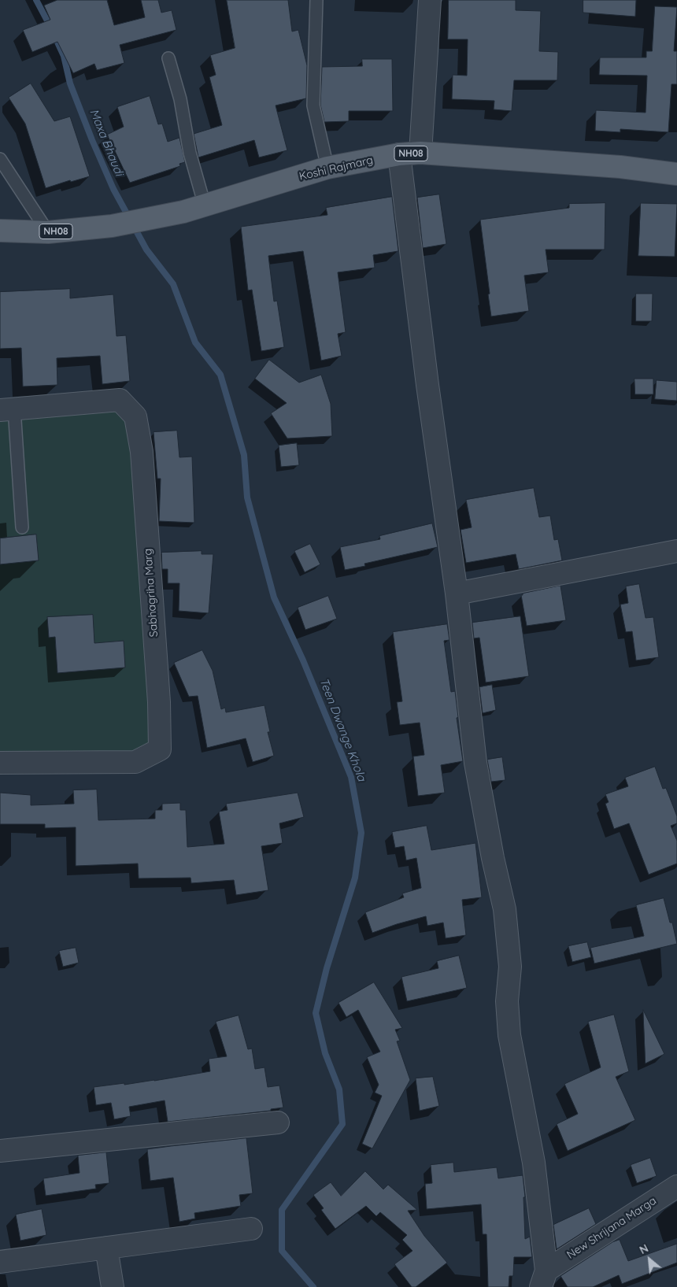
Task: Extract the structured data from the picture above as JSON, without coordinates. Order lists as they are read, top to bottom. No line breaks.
{"streets":{"main road":["NH08","Koshi Rajmarg"],"street":["Sabhagriha Marg","New Shrijana Marga"]},"water":["Maxa Bhaudi","Teen Dwange Khola"],"north":"top left"}
